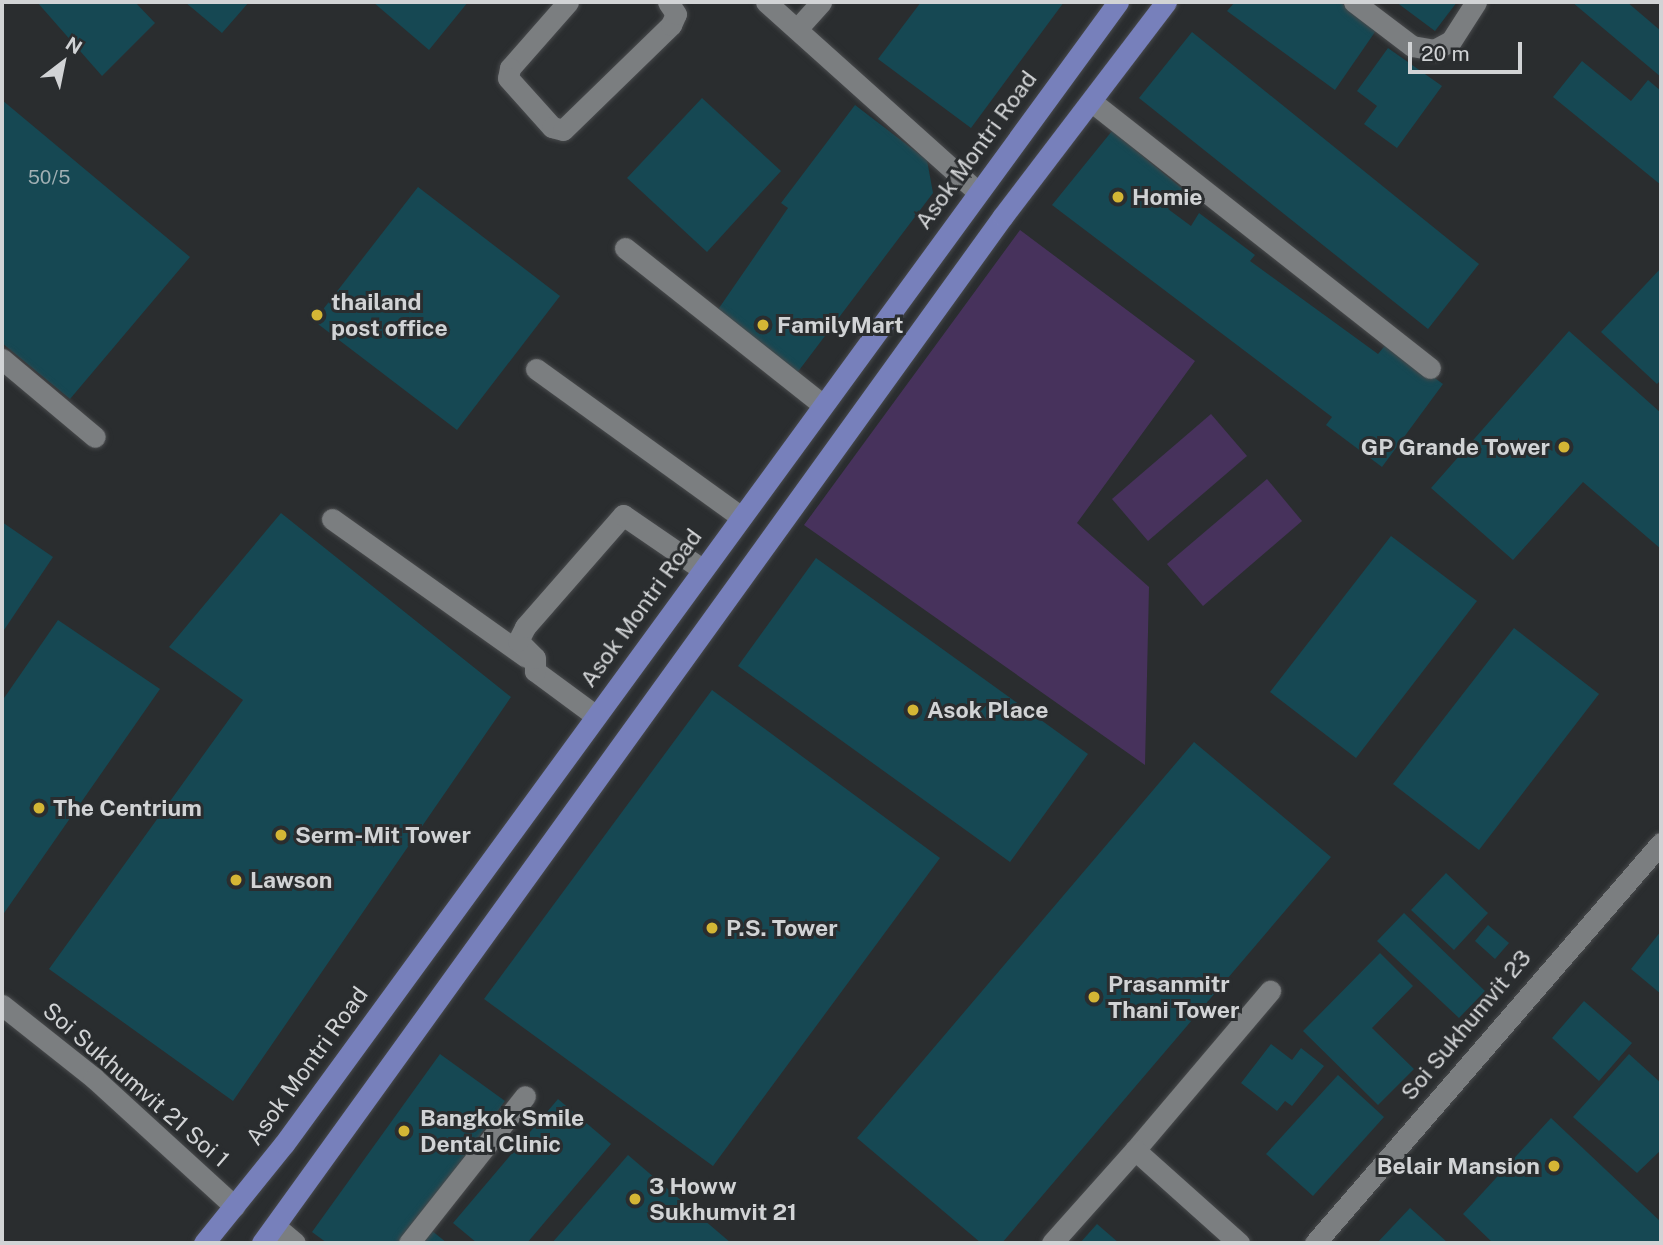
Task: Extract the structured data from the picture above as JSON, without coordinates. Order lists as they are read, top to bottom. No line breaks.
{"streets":{"main road":["Asok Montri Road"],"street":["Soi Sukhumvit 23","Soi Sukhumvit 21 Soi 1"]},"crossings":[["Asok Montri Road","Soi Sukhumvit 21 Soi 1"]],"places":["Homie","thailand post office","FamilyMart","GP Grande Tower","Asok Place","The Centrium","Serm-Mit Tower","Lawson","P.S. Tower","Prasanmitr Thani Tower","Bangkok Smile Dental Clinic","Belair Mansion","3 Howw Sukhumvit 21"],"house_numbers":["50/5"],"scale_bar":"20 m","north":"top right"}
